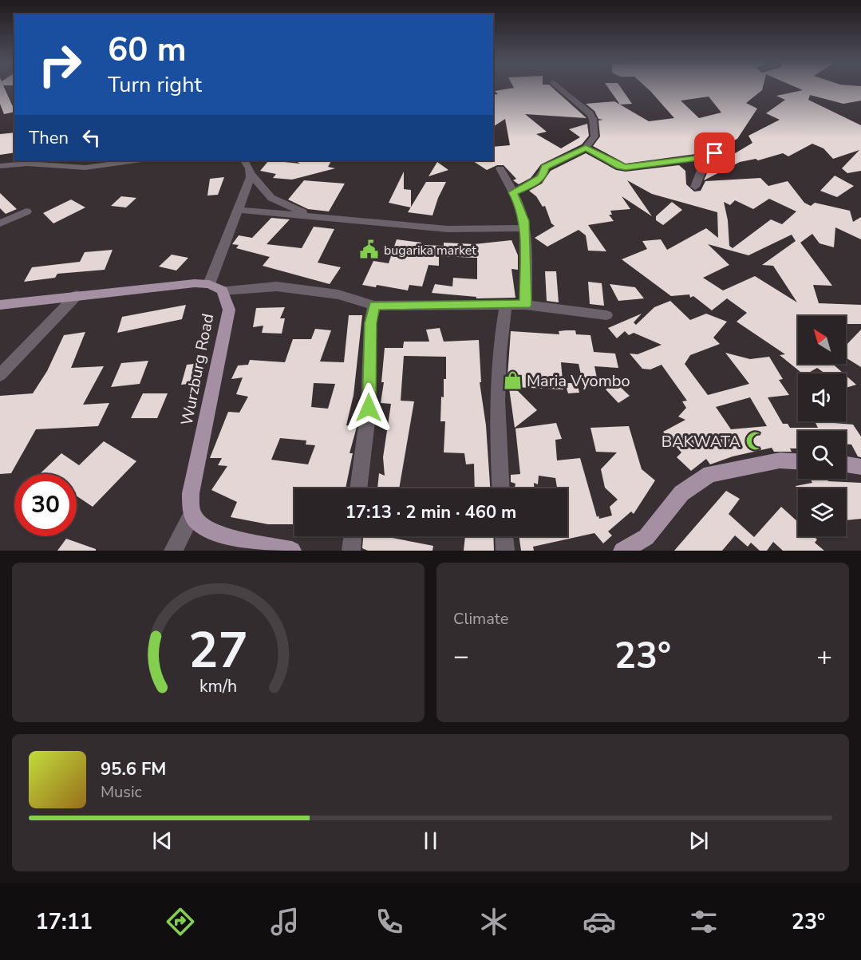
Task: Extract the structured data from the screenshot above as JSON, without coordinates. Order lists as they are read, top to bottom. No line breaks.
{"streets":{"main road":["Wurzburg Road"]},"places":{"public building":["bugarika market"],"shop":["Maria Vyombo"],"mosque":["BAKWATA"]},"north":"top left","page":{"turn":["60 m","Turn right"],"then":"Then","limit":"30","trip":"17:13 · 2 min · 460 m","tile":"Climate","heat":["−","23°","+"],"song":["95.6 FM","Music"],"tabs":["17:11","23°"],"gauge":["27","km/h"]}}
